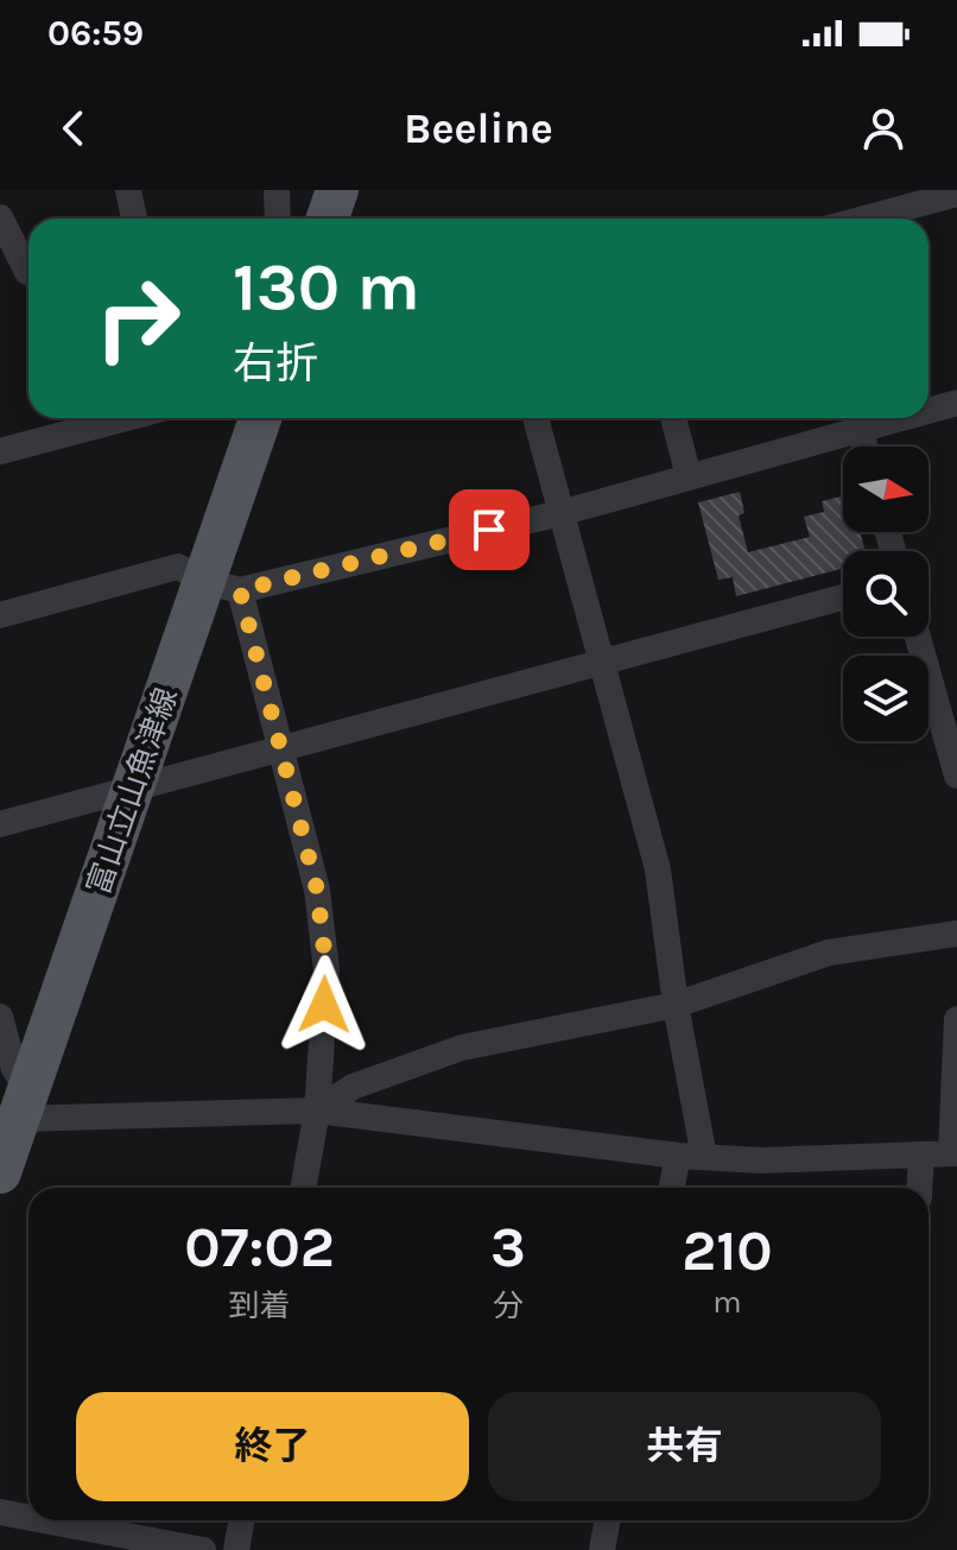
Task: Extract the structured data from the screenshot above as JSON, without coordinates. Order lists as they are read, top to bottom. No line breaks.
{"streets":{"main road":["富山立山魚津線"]},"north":"right","page":{"status":"06:59","header":"Beeline","turn":["130 m","右折"],"eta":["07:02","到着","3","分","210","m"],"buttons":["終了","共有"]}}
